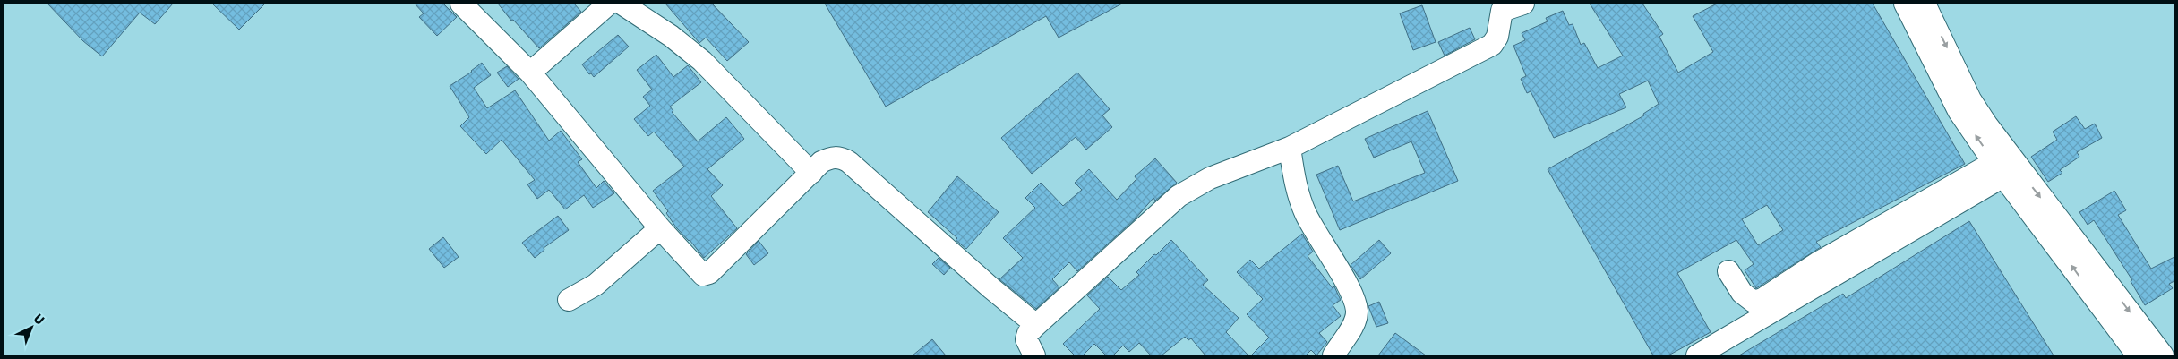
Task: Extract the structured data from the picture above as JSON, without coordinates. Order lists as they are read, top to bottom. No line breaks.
{"north":"top right"}
